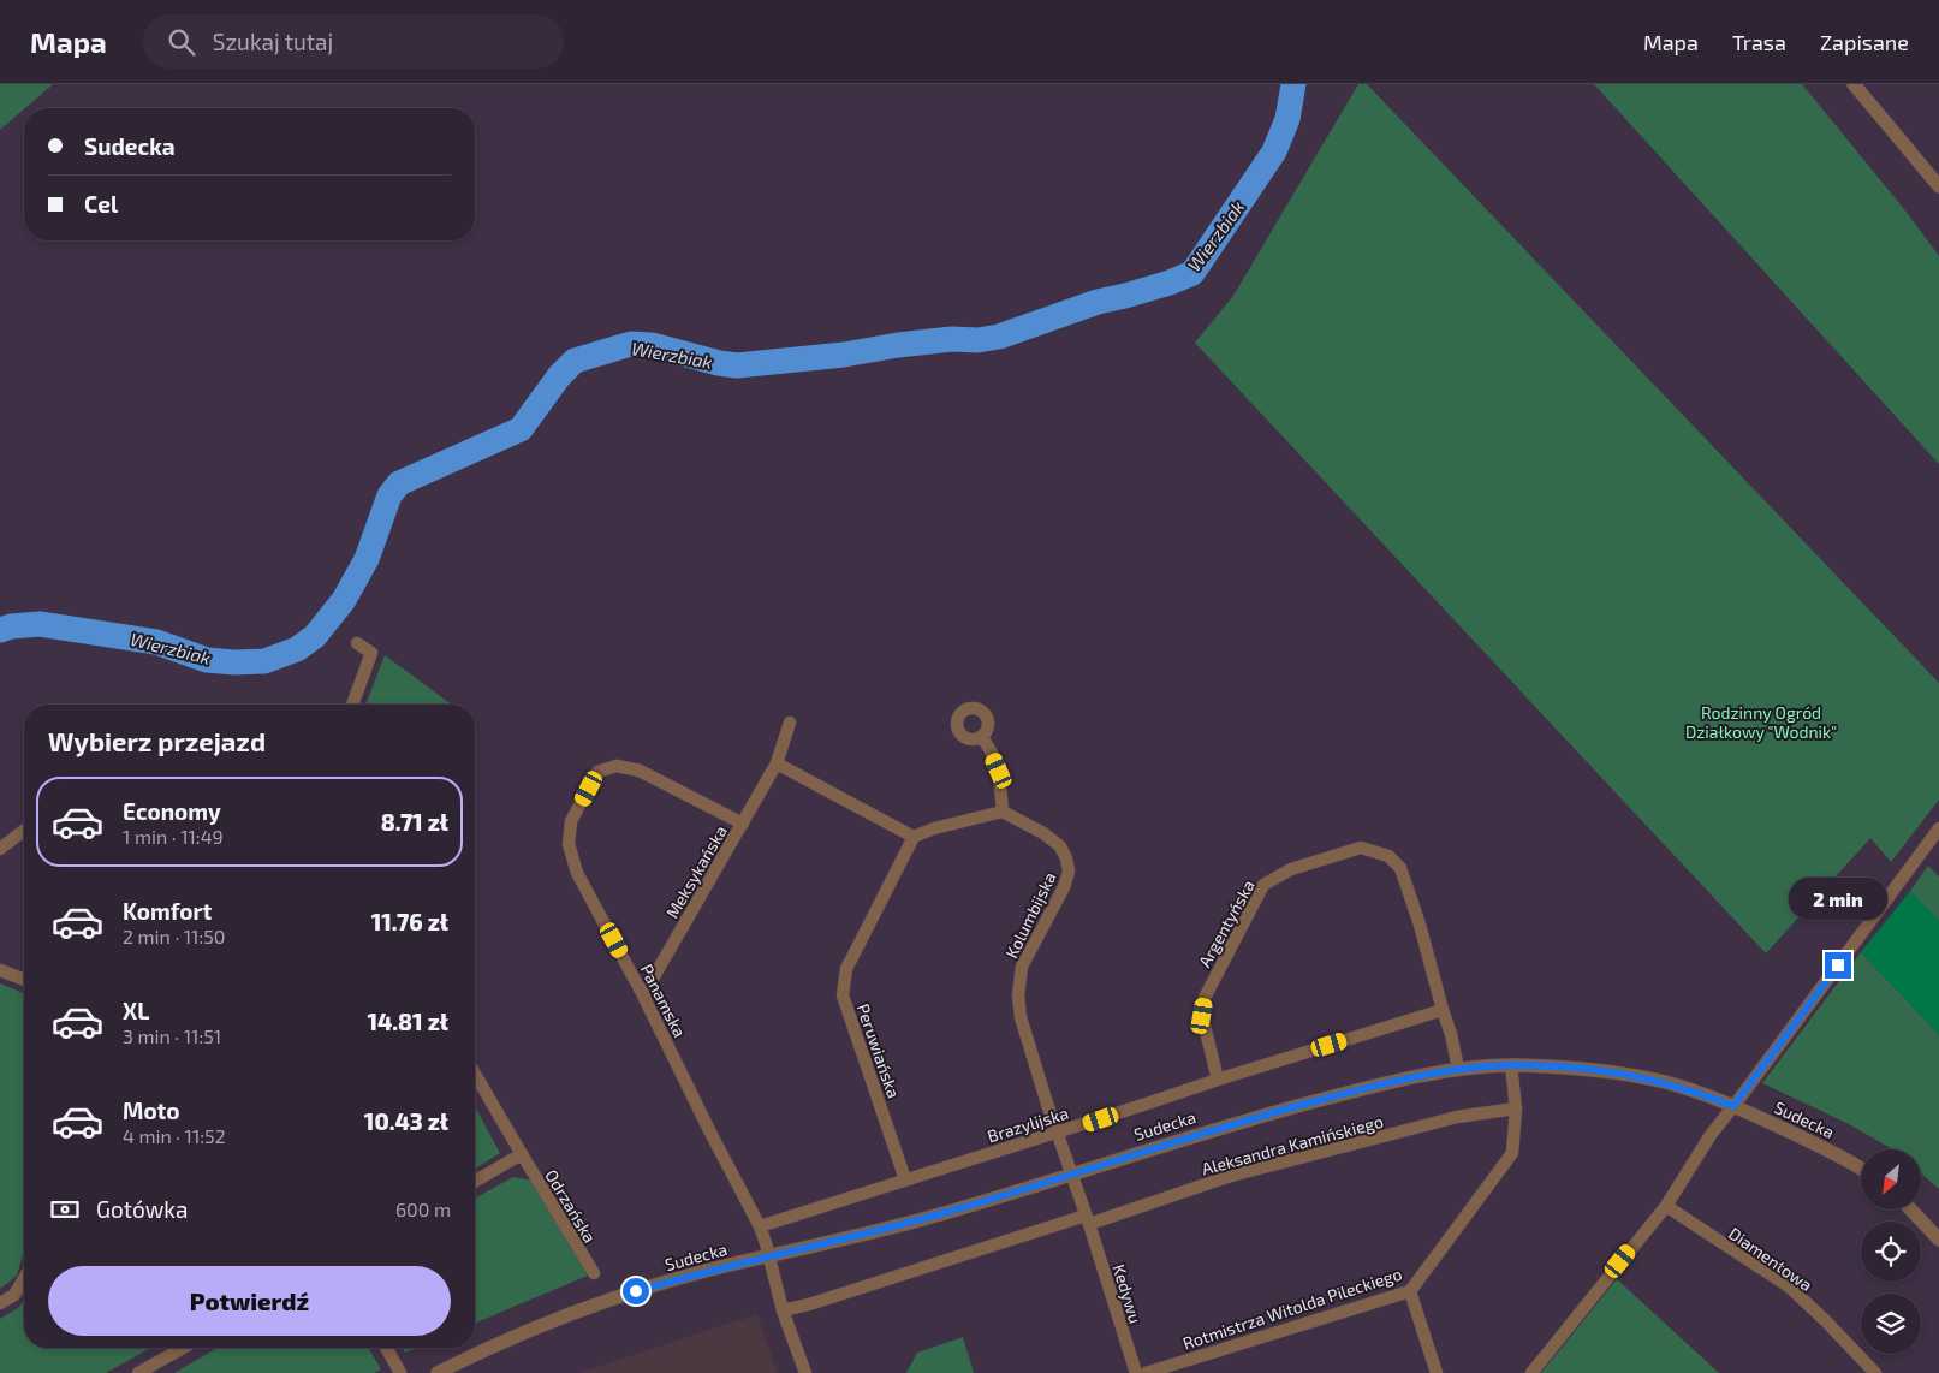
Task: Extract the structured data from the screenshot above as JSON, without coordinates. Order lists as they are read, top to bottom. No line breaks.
{"streets":{"street":["Meksykańska","Kolumbijska","Argentyńska","Panamska","Peruwiańska","Sudecka","Brazylijska","Aleksandra Kamińskiego","Odrzańska","Diamentowa","Kedywu","Rotmistrza Witolda Pileckiego"]},"crossings":[["Meksykańska","Panamska"],["Kolumbijska","Sudecka"],["Kolumbijska","Brazylijska"],["Argentyńska","Sudecka"],["Argentyńska","Brazylijska"],["Panamska","Sudecka"],["Panamska","Brazylijska"],["Panamska","Aleksandra Kamińskiego"],["Peruwiańska","Brazylijska"],["Sudecka","Rotmistrza Witolda Pileckiego"],["Aleksandra Kamińskiego","Kedywu"],["Aleksandra Kamińskiego","Rotmistrza Witolda Pileckiego"]],"water":["Wierzbiak"],"parks":["Rodzinny Ogród Działkowy \"Wodnik\""],"north":"bottom left","page":{"header":"Mapa","search":"Szukaj tutaj","nav":["Mapa","Trasa","Zapisane"],"banner":["Sudecka","Cel"],"heading":"Wybierz przejazd","list":[{"name":"Economy","note":"1 min · 11:49","value":"8.71 zł"},{"name":"Komfort","note":"2 min · 11:50","value":"11.76 zł"},{"name":"XL","note":"3 min · 11:51","value":"14.81 zł"},{"name":"Moto","note":"4 min · 11:52","value":"10.43 zł"}],"bubble":"2 min","pay":["Gotówka","600 m"],"buttons":"Potwierdź"}}
